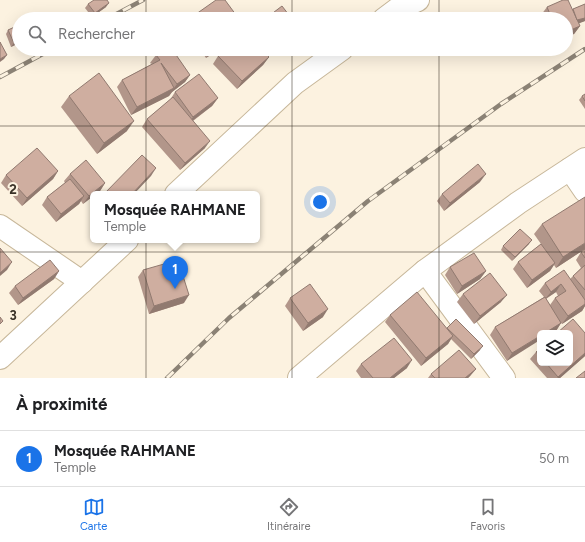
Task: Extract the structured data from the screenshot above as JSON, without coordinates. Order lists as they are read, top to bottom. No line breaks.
{"page":{"search":"Rechercher","popup":["Mosquée RAHMANE","Temple"],"pins":"1","heading":"À proximité","list":[{"mark":"1","name":"Mosquée RAHMANE","note":"Temple","value":"50 m"}],"nav":["Carte","Itinéraire","Favoris"]},"grid":{"rows":["2","3"]}}
